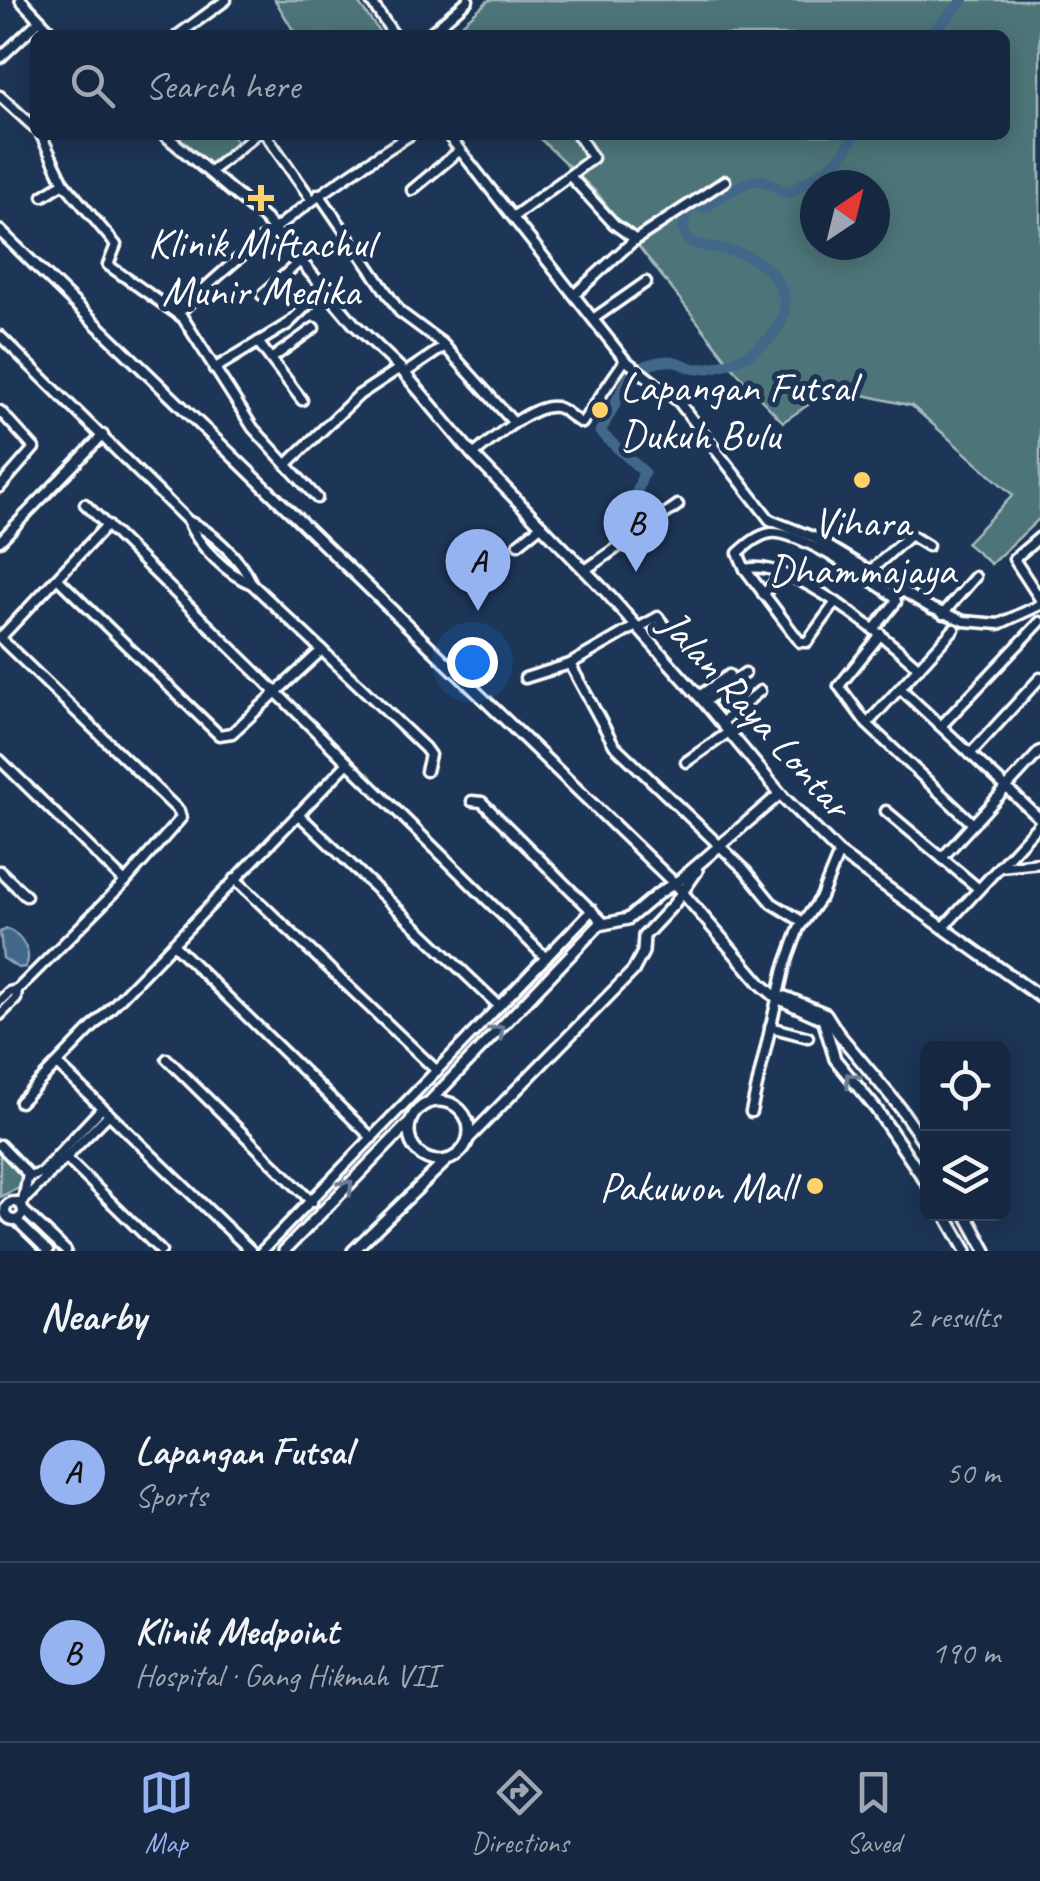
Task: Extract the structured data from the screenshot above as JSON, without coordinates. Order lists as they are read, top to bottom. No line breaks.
{"streets":{"street":["Jalan Raya Lontar"]},"places":{"health":["Klinik Miftachul Munir Medika"],"other":["Lapangan Futsal Dukuh Bulu","Vihara Dhammajaya","Pakuwon Mall"]},"north":"top right","page":{"search":"Search here","pins":["B","A"],"heading":["Nearby","2 results"],"list":[{"mark":"A","name":"Lapangan Futsal","note":"Sports","value":"50 m"},{"mark":"B","name":"Klinik Medpoint","note":"Hospital · Gang Hikmah VII","value":"190 m"}],"nav":["Map","Directions","Saved"]}}
